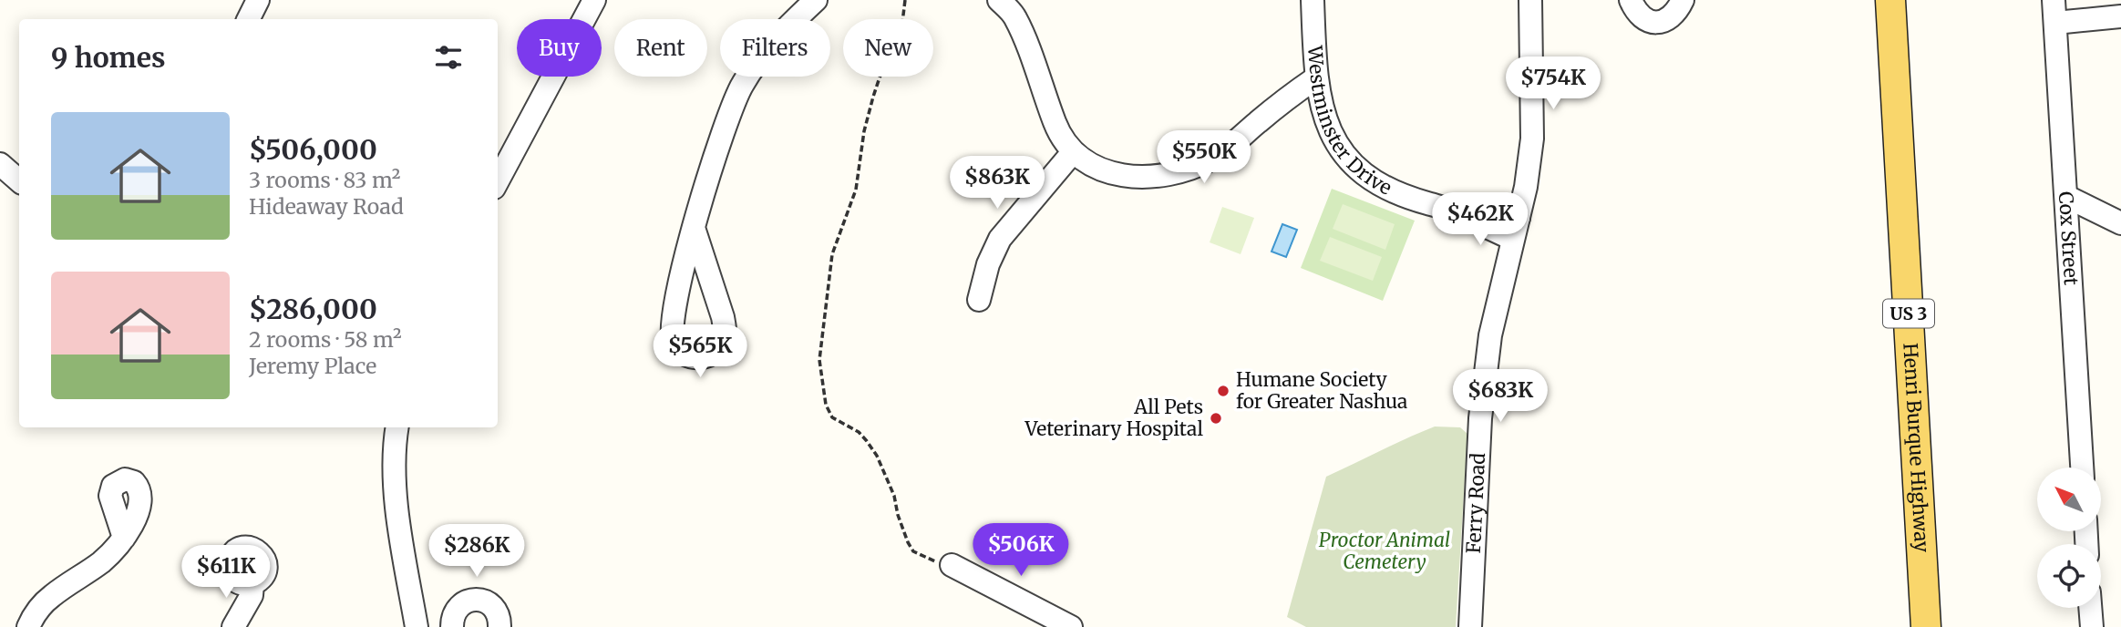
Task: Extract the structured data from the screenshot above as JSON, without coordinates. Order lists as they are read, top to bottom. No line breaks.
{"streets":{"main road":["US 3","Henri Burque Highway"],"street":["Westminster Drive","Cox Street","Ferry Road"]},"crossings":[["Westminster Drive","Ferry Road"]],"parks":["Proctor Animal Cemetery"],"places":["Humane Society for Greater Nashua","All Pets Veterinary Hospital"],"north":"top left","page":{"chip":["Buy","Rent","Filters","New"],"heading":"9 homes","price":["$754K","$550K","$863K","$462K","$565K","$683K","$506K","$286K","$611K"],"list":[{"name":"$506,000","note":"3 rooms · 83 m² · Hideaway Road"},{"name":"$286,000","note":"2 rooms · 58 m² · Jeremy Place"}]}}
